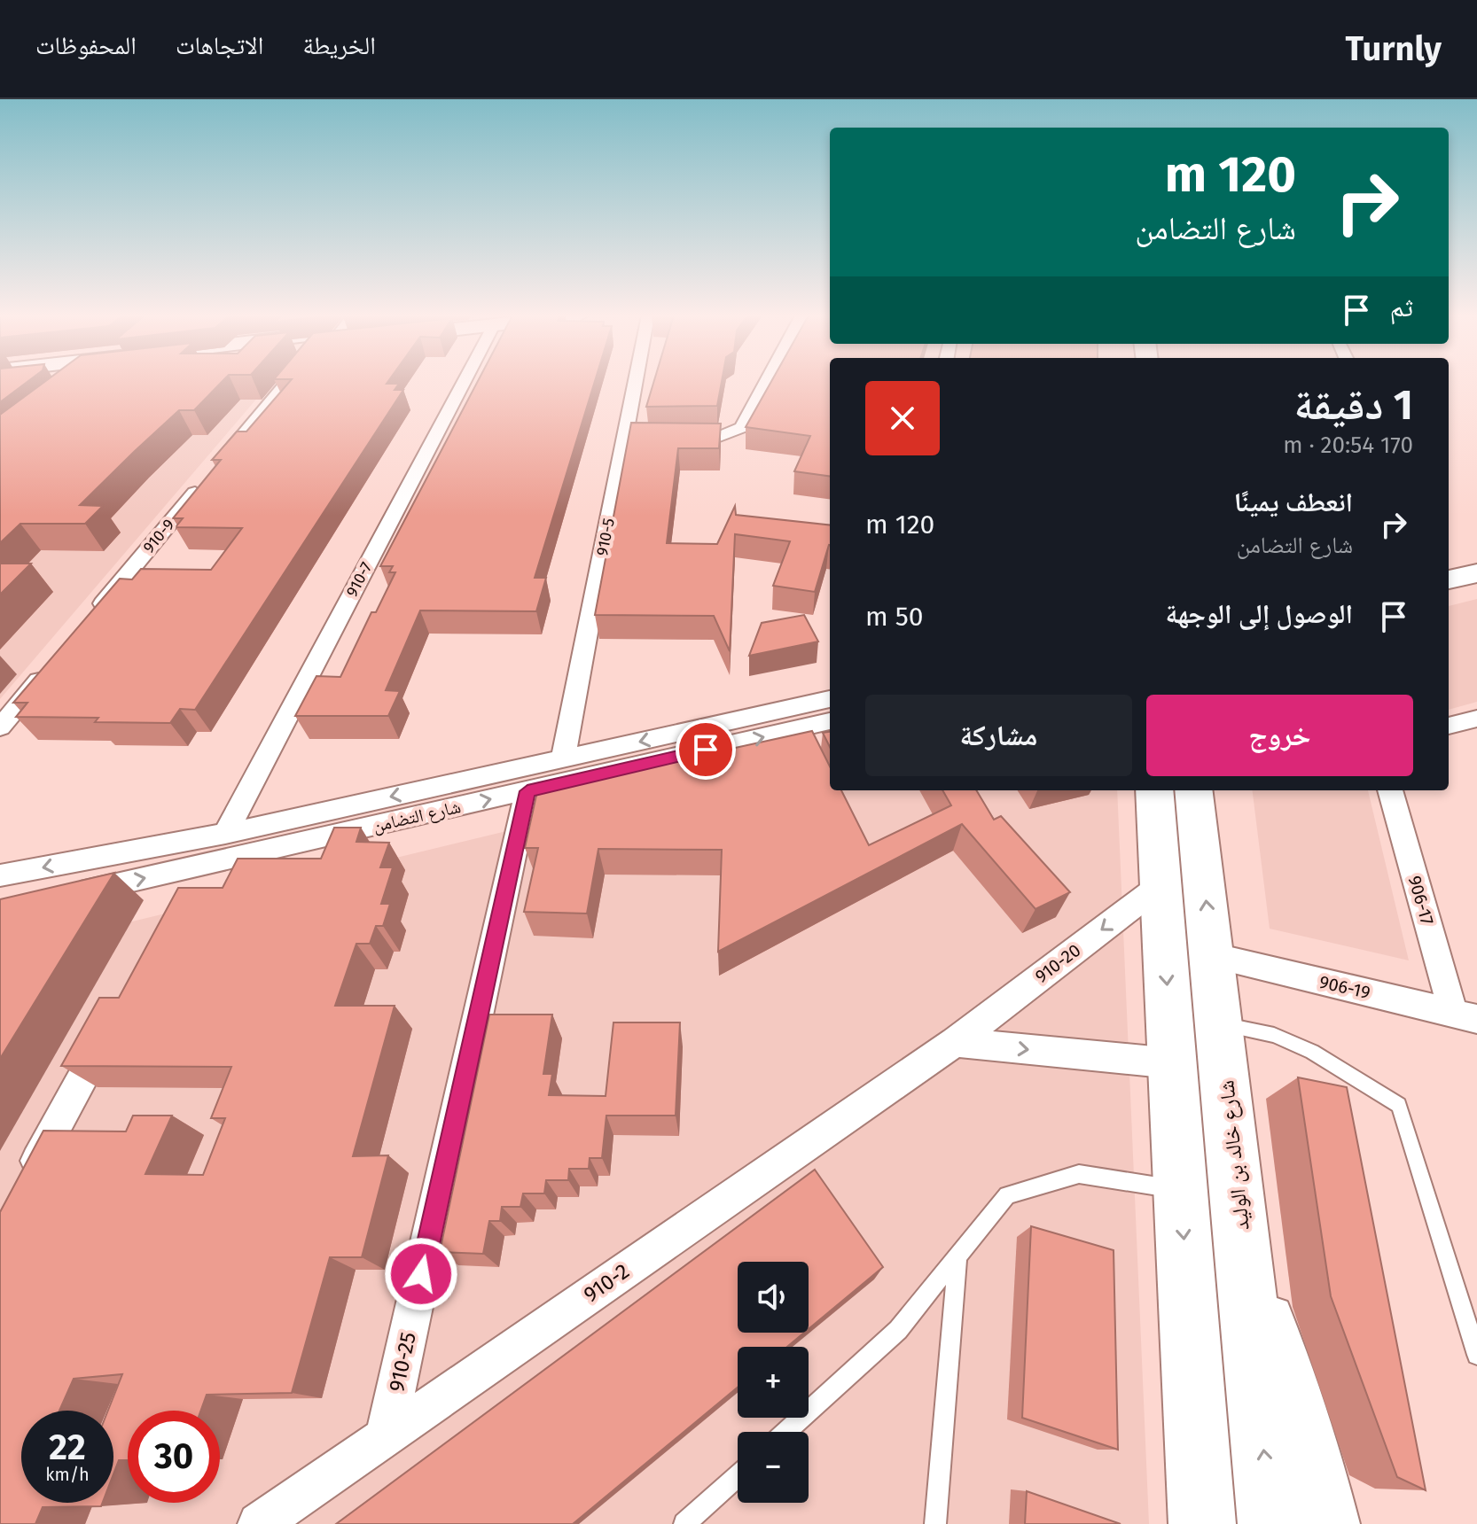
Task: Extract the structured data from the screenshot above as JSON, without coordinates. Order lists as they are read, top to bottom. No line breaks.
{"streets":{"main road":["شارع خالد بن الوليد"],"street":["910-9","910-5","910-7","شارع التضامن","906-17","910-20","906-19","910-2","910-25"]},"crossings":[["910-5","شارع التضامن"],["910-7","شارع التضامن"],["شارع التضامن","910-25"],["906-17","906-19"],["910-20","910-2"],["906-19","شارع خالد بن الوليد"],["910-2","910-25"]],"one_way":["910-20"],"page":{"header":"Turnly","nav":["الخريطة","الاتجاهات","المحفوظات"],"turn":["120 m","شارع التضامن"],"then":"ثم","heading":["1 دقيقة","170 m · 20:54"],"list":[{"name":"انعطف يمينًا","note":"شارع التضامن","value":"120 m"},{"name":"الوصول إلى الوجهة","value":"50 m"}],"buttons":["خروج","مشاركة"],"map_buttons":["+","−"],"speed":"22 km/h","limit":"30"}}
